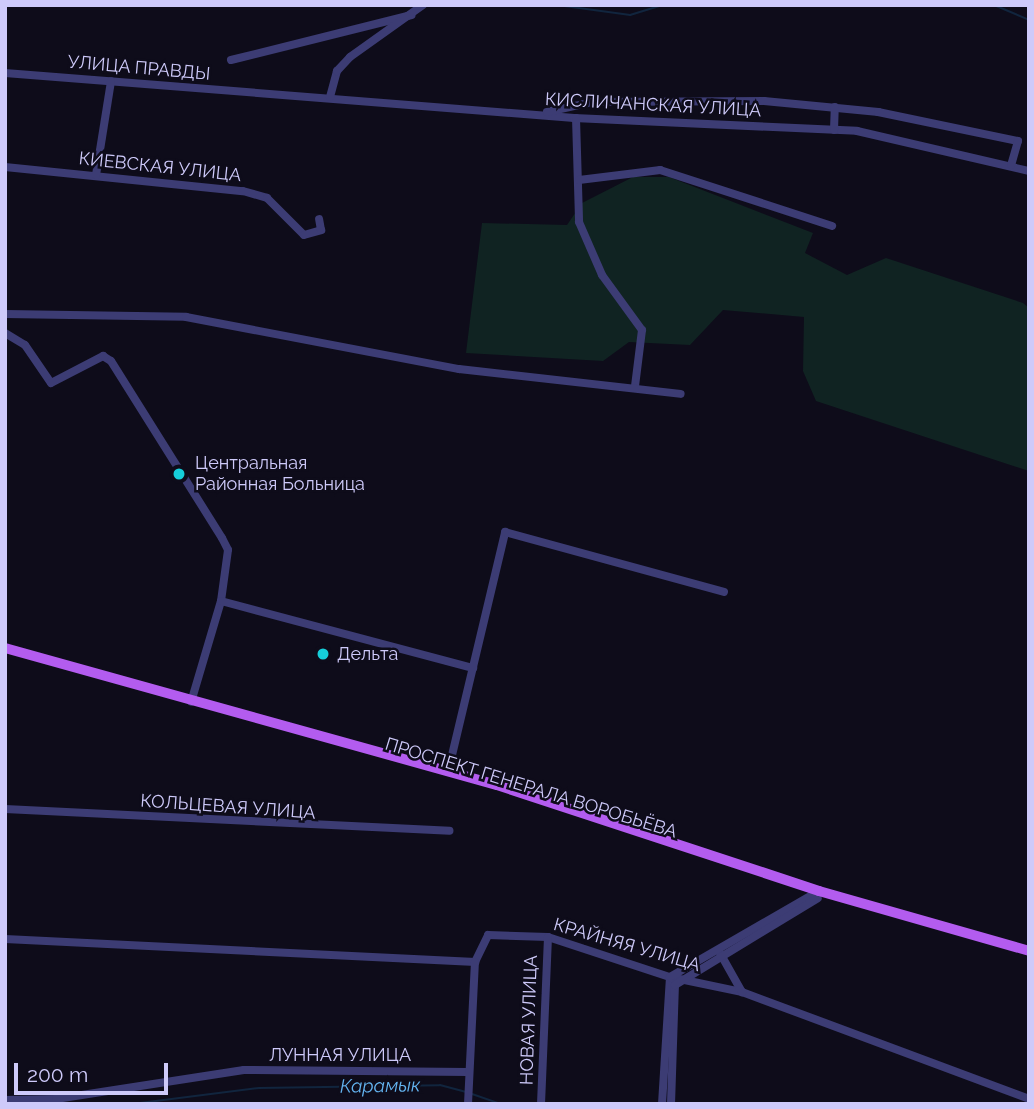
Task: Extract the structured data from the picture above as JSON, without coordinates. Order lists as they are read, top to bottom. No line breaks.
{"streets":{"main road":["ПРОСПЕКТ ГЕНЕРАЛА ВОРОБЬЁВА"],"street":["УЛИЦА ПРАВДЫ","КИСЛИЧАНСКАЯ УЛИЦА","КИЕВСКАЯ УЛИЦА","КОЛЬЦЕВАЯ УЛИЦА","КРАЙНЯЯ УЛИЦА","НОВАЯ УЛИЦА","ЛУННАЯ УЛИЦА"]},"crossings":[["УЛИЦА ПРАВДЫ","КИСЛИЧАНСКАЯ УЛИЦА"],["КРАЙНЯЯ УЛИЦА","НОВАЯ УЛИЦА"]],"water":["Карамык"],"places":["Центральная Районная Больница","Дельта"],"scale_bar":"200 m"}
